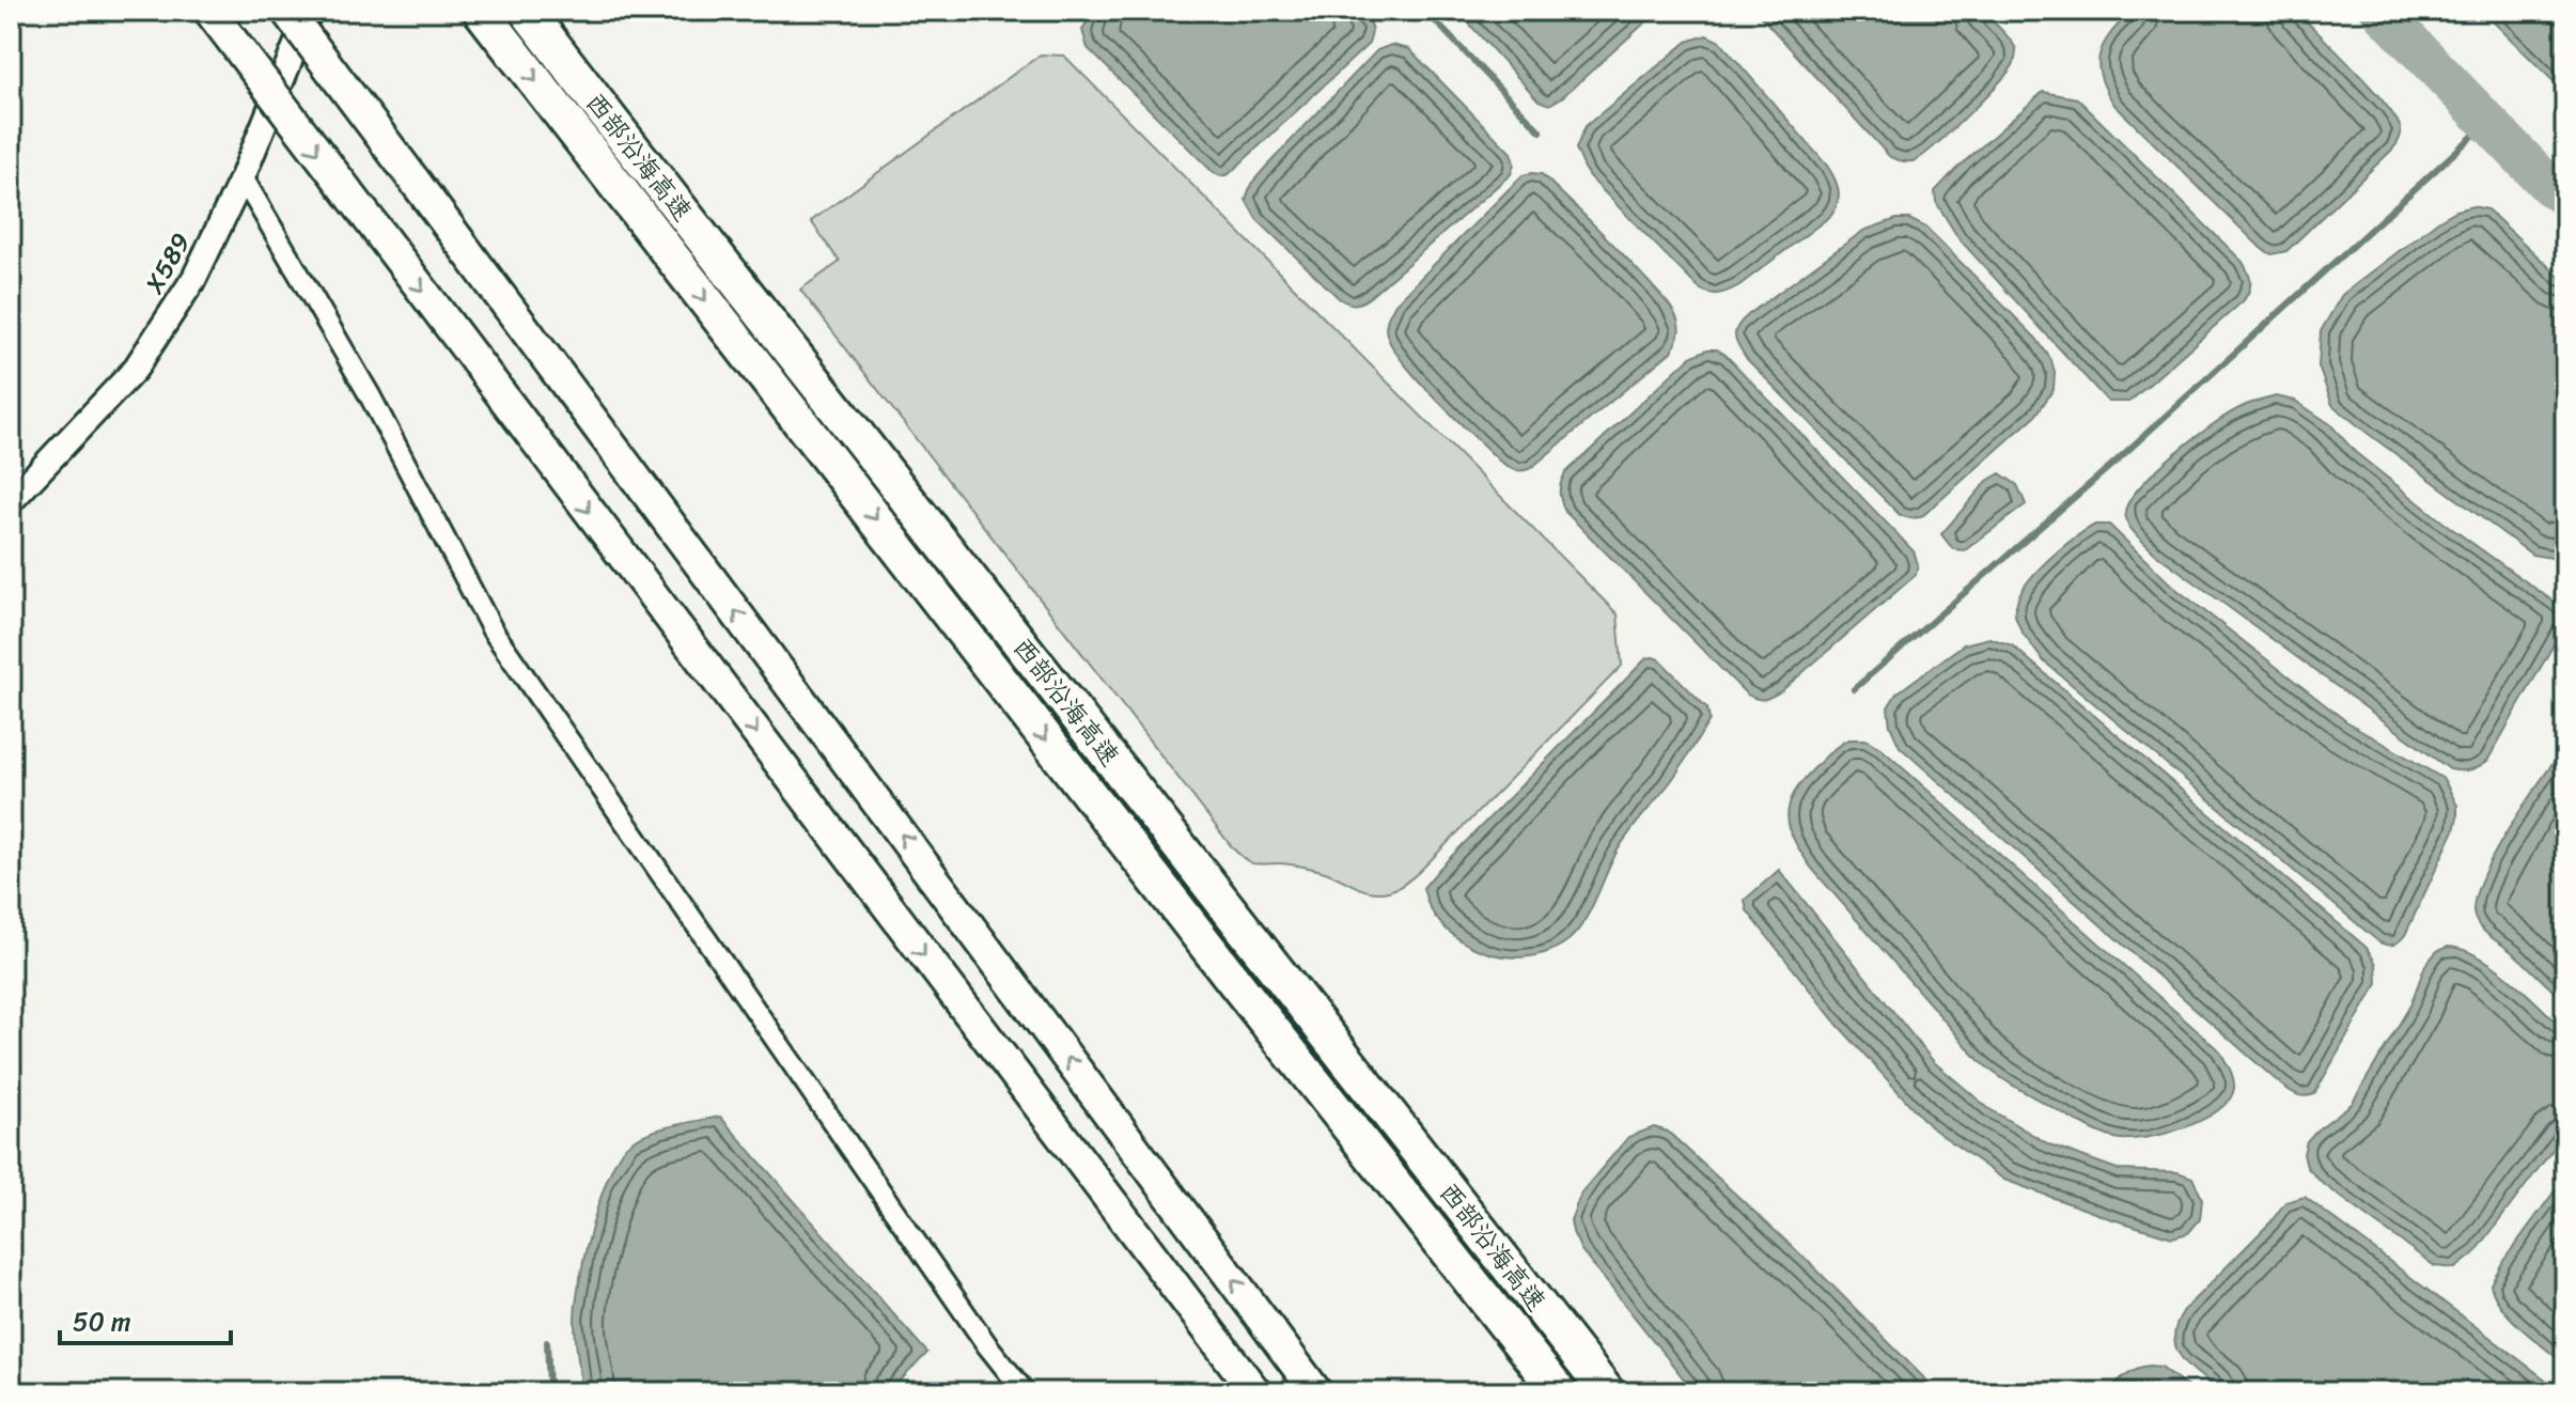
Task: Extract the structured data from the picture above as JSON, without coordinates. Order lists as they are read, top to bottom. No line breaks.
{"streets":{"highway":["西部沿海高速"],"street":["X589"]},"scale_bar":"50 m"}
